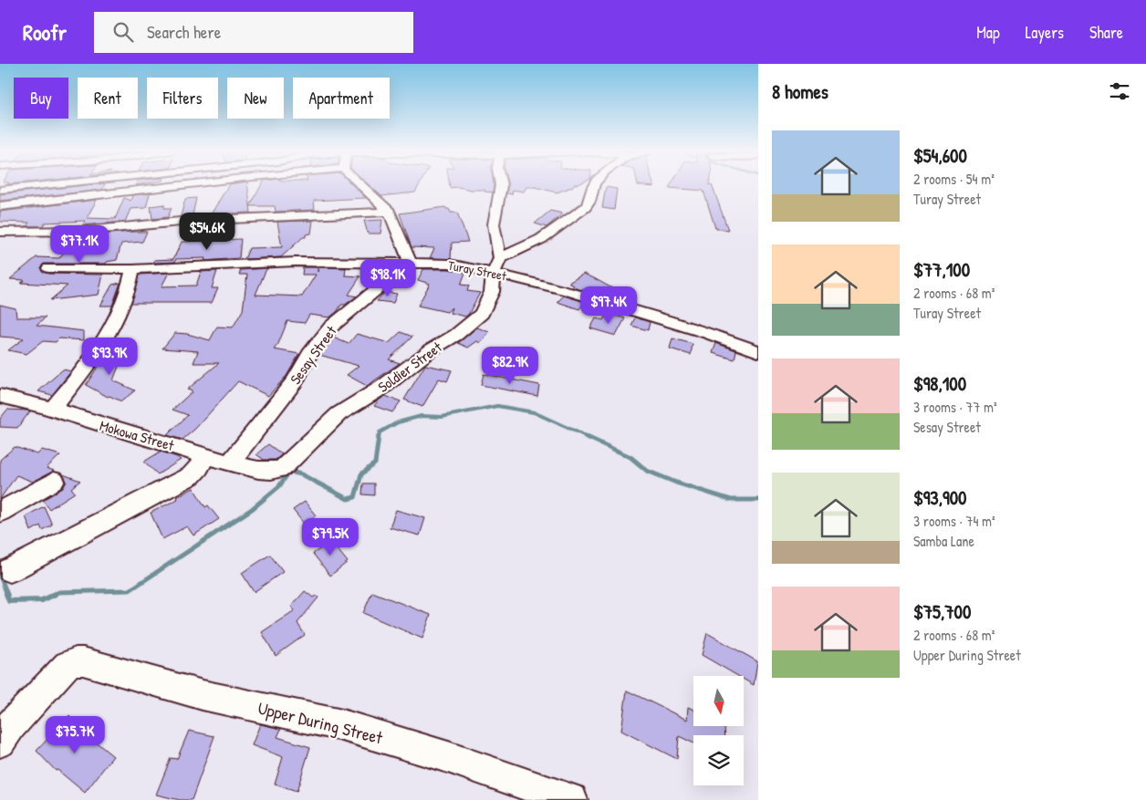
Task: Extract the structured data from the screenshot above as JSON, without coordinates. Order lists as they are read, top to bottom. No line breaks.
{"streets":{"street":["Turay Street","Sesay Street","Soldier Street","Mokowa Street","Upper During Street"]},"crossings":[["Turay Street","Sesay Street"],["Turay Street","Soldier Street"],["Sesay Street","Mokowa Street"],["Soldier Street","Mokowa Street"]],"north":"bottom","page":{"header":"Roofr","search":"Search here","nav":["Map","Layers","Share"],"heading":"8 homes","chip":["Buy","Rent","Filters","New","Apartment"],"list":[{"name":"$54,600","note":"2 rooms · 54 m² · Turay Street"},{"name":"$77,100","note":"2 rooms · 68 m² · Turay Street"},{"name":"$98,100","note":"3 rooms · 77 m² · Sesay Street"},{"name":"$93,900","note":"3 rooms · 74 m² · Samba Lane"},{"name":"$75,700","note":"2 rooms · 68 m² · Upper During Street"}],"price":["$54.6K","$77.1K","$98.1K","$97.4K","$93.9K","$82.9K","$79.5K","$75.7K"]}}
